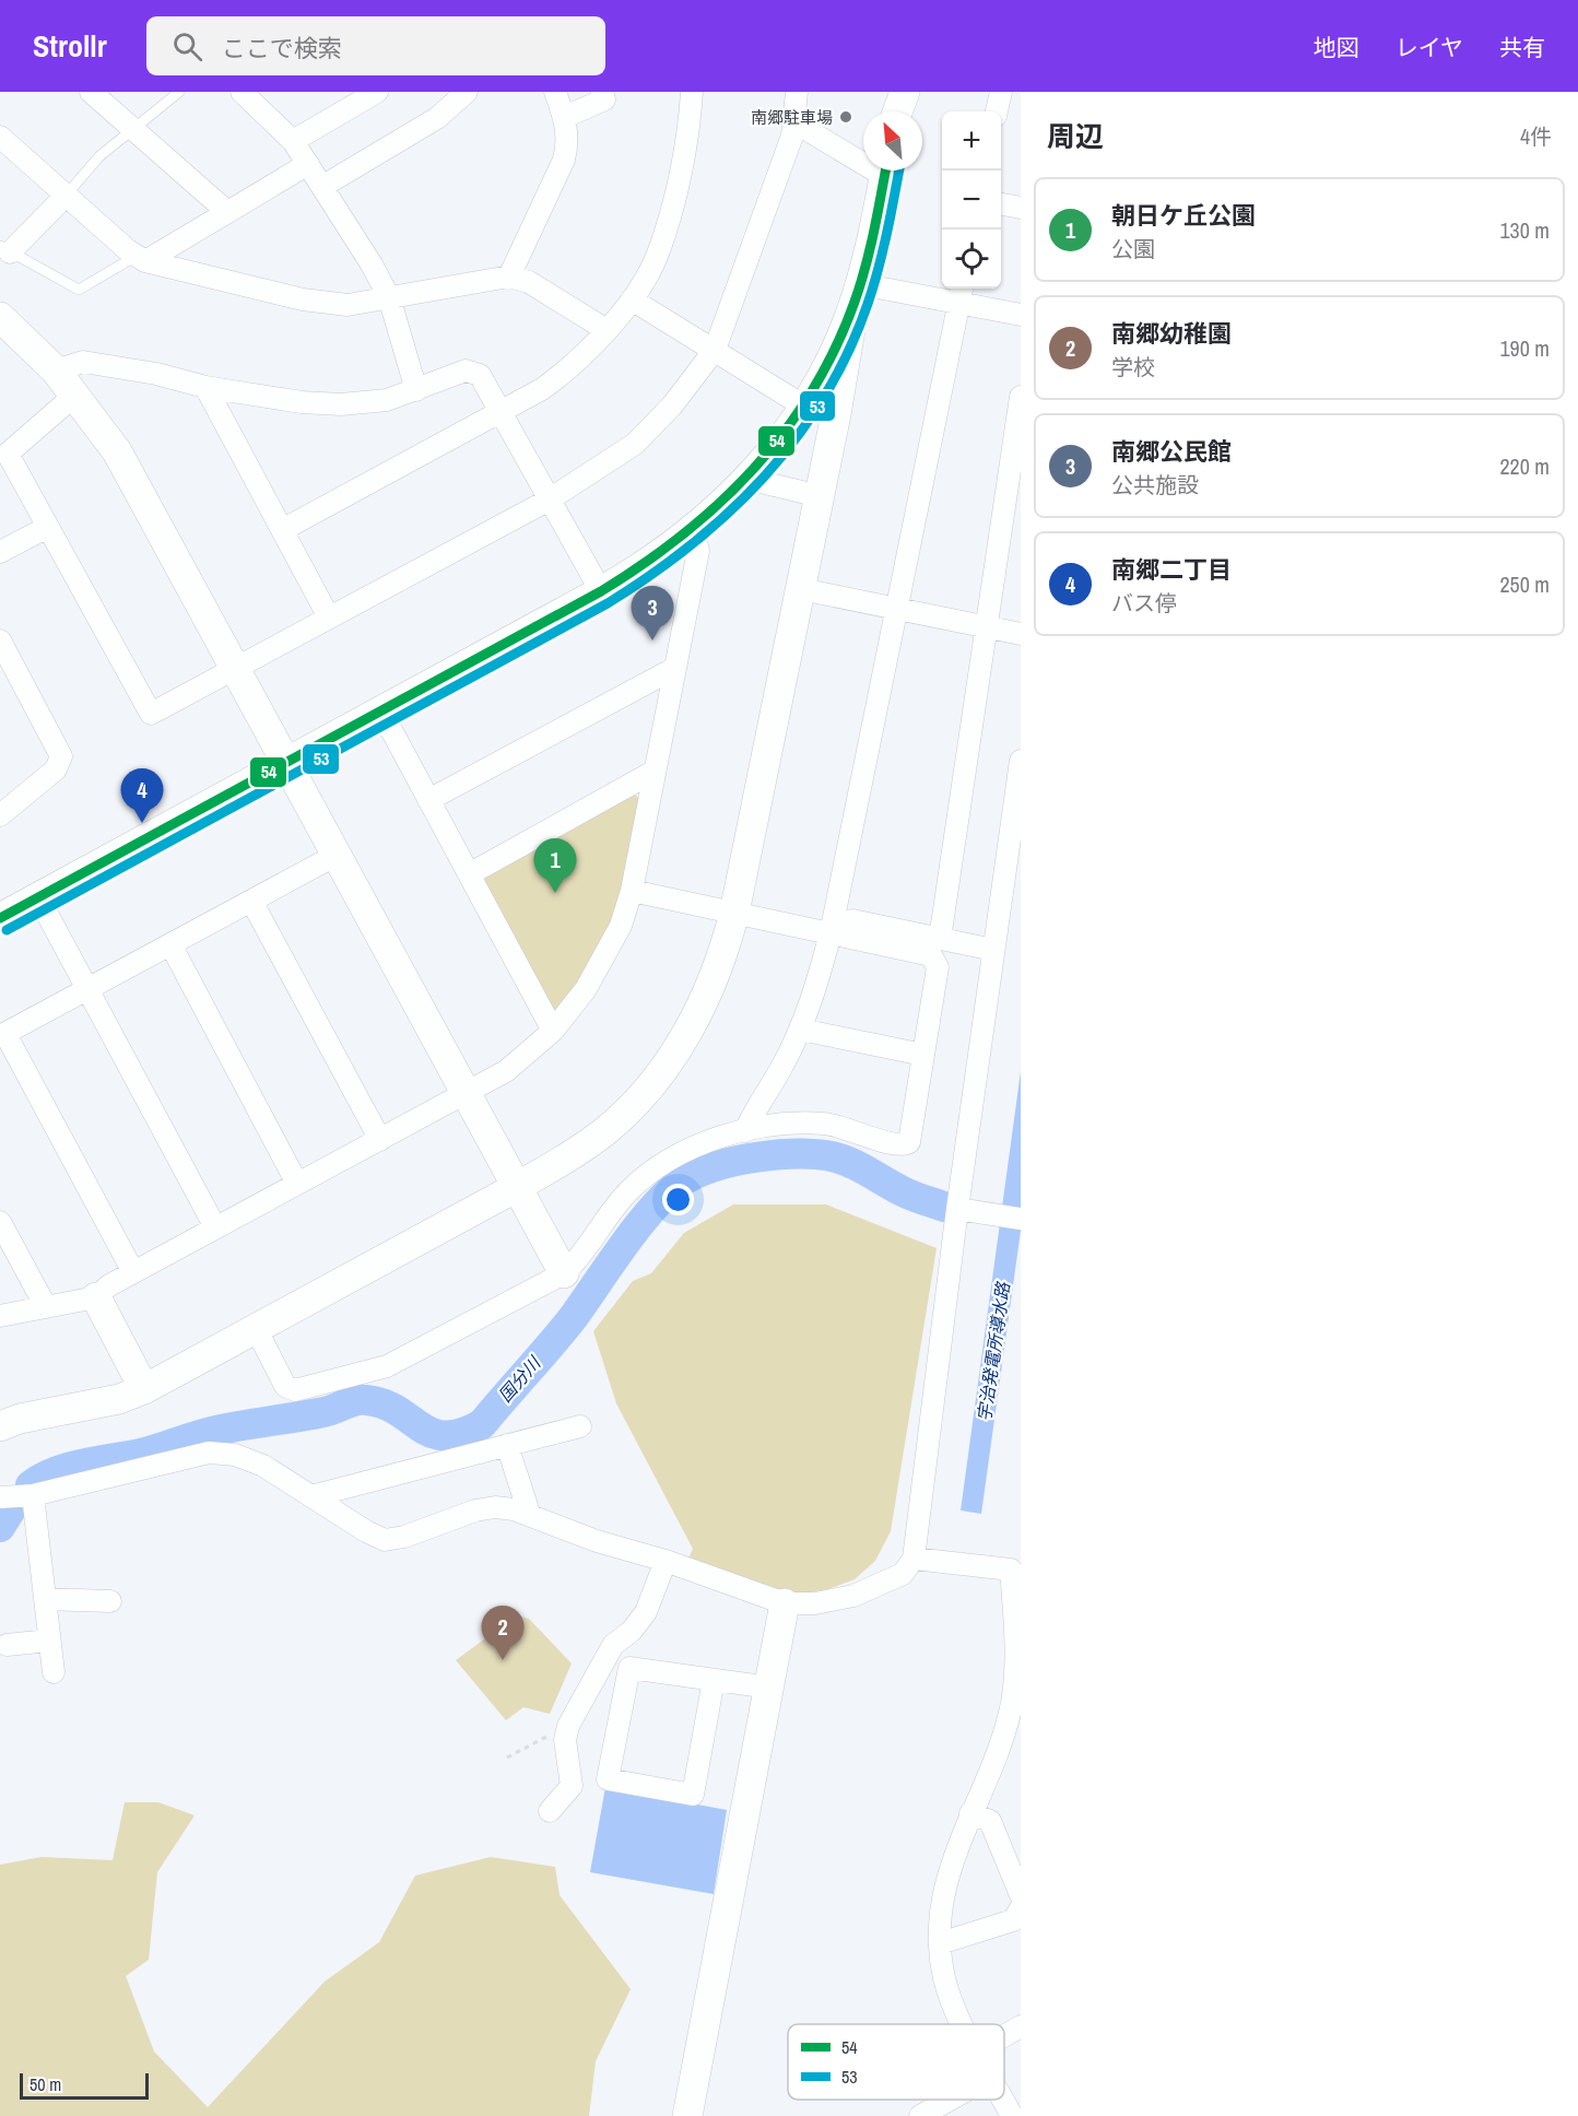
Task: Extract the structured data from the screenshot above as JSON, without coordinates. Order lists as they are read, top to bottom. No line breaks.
{"water":["宇治発電所導水路","国分川"],"places":["南郷駐車場"],"lines":["transit line 54","transit line 53"],"legend":["54","53"],"scale_bar":"50 m","north":"top left","page":{"header":"Strollr","search":"ここで検索","nav":["地図","レイヤ","共有"],"heading":["周辺","4件"],"map_buttons":["+","−"],"list":[{"mark":"1","name":"朝日ケ丘公園","note":"公園","value":"130 m"},{"mark":"2","name":"南郷幼稚園","note":"学校","value":"190 m"},{"mark":"3","name":"南郷公民館","note":"公共施設","value":"220 m"},{"mark":"4","name":"南郷二丁目","note":"バス停","value":"250 m"}],"pins":["3","4","1","2"],"scale":"50 m"}}
